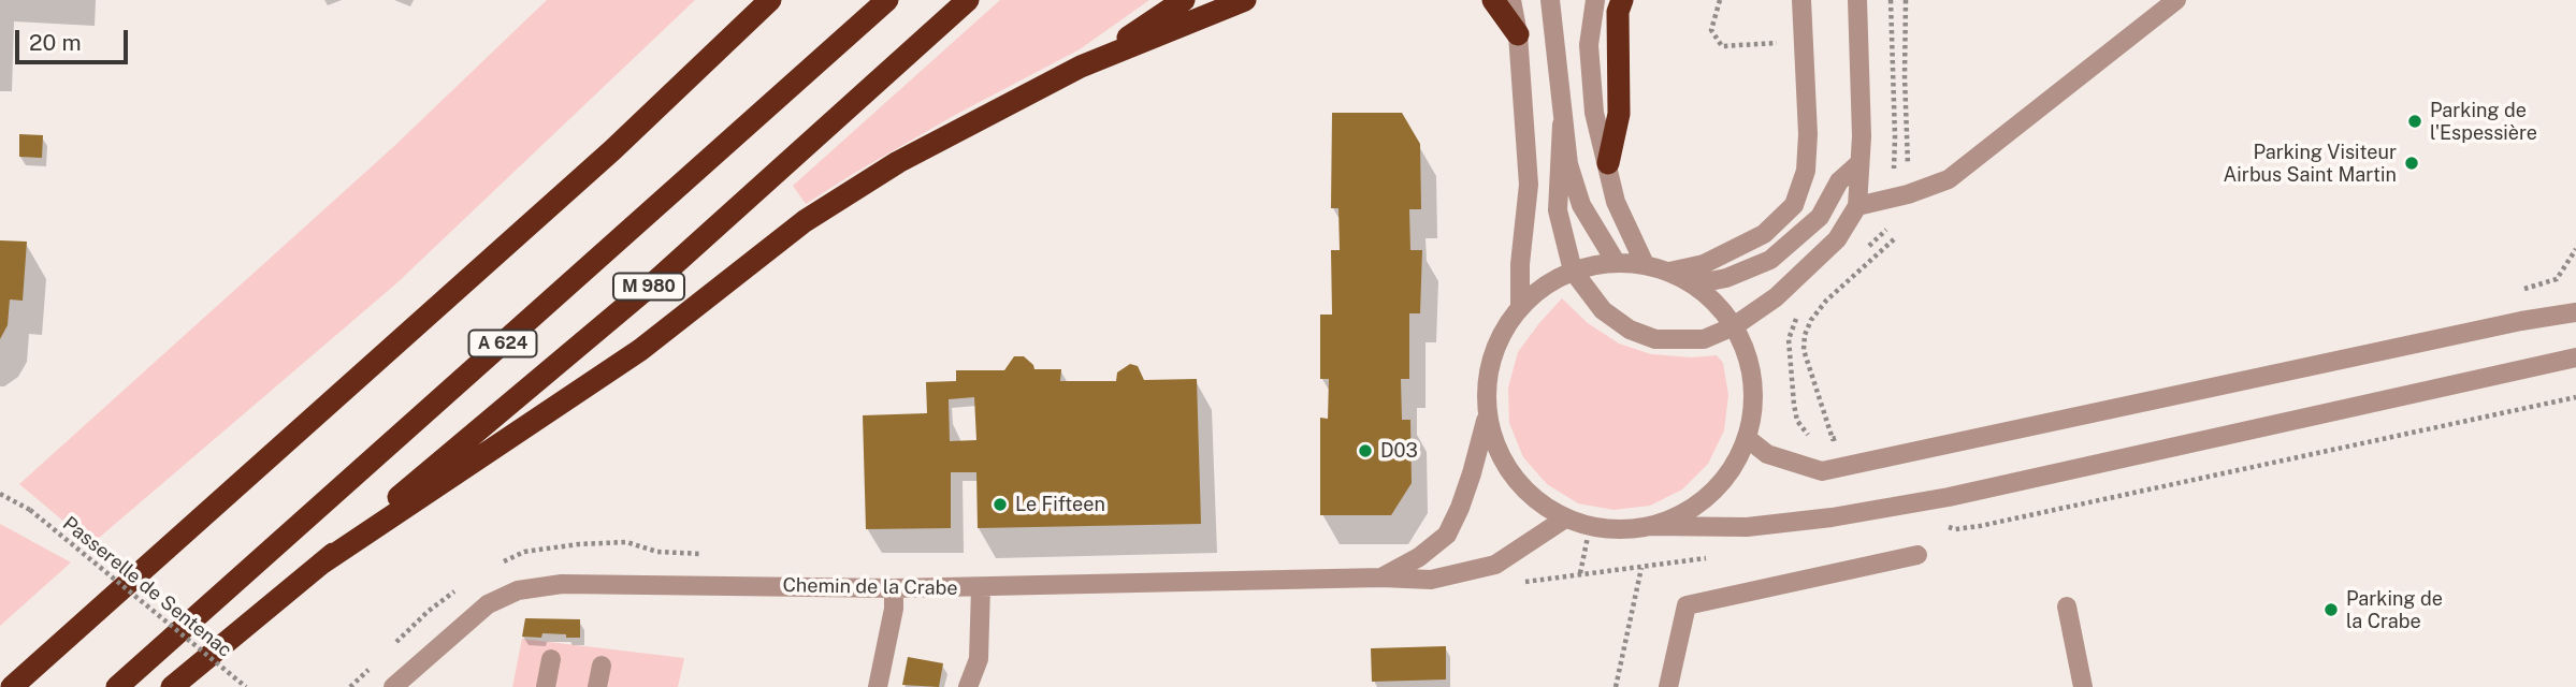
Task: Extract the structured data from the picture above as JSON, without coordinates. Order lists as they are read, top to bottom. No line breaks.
{"streets":{"highway":["M 980","A 624"],"street":["Chemin de la Crabe"],"path":["Passerelle de Sentenac"]},"places":["Parking de l'Espessière","Parking Visiteur Airbus Saint Martin","D03","Le Fifteen","Parking de la Crabe"],"scale_bar":"20 m"}
